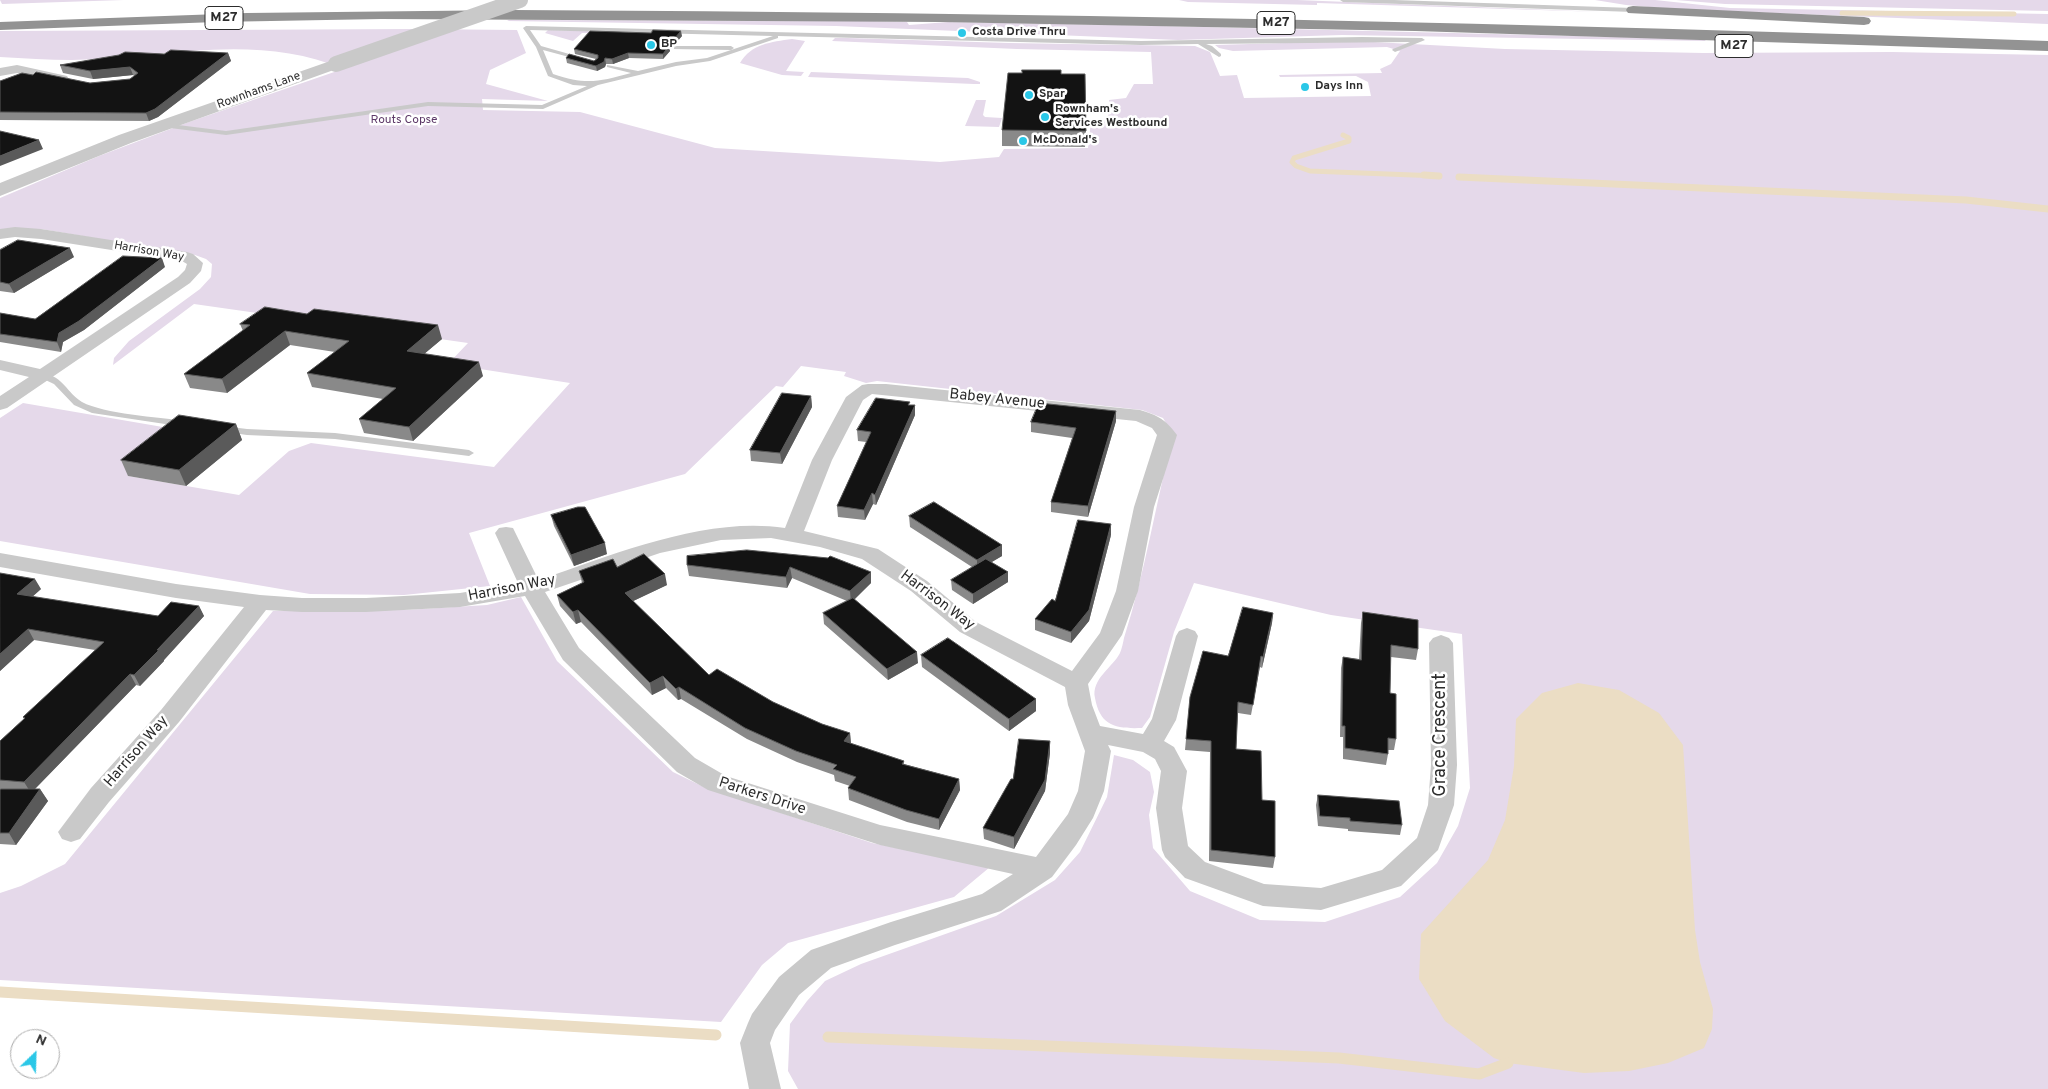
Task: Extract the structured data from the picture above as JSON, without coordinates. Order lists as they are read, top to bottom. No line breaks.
{"streets":{"highway":["M27"],"street":["Rownhams Lane","Harrison Way","Babey Avenue","Grace Crescent","Parkers Drive"]},"crossings":[["Harrison Way","Babey Avenue"],["Harrison Way","Parkers Drive"]],"parks":["Routs Copse"],"places":["Costa Drive Thru","BP","Days Inn","Spar","Rownham's Services Westbound","McDonald's"],"north":"top right"}
